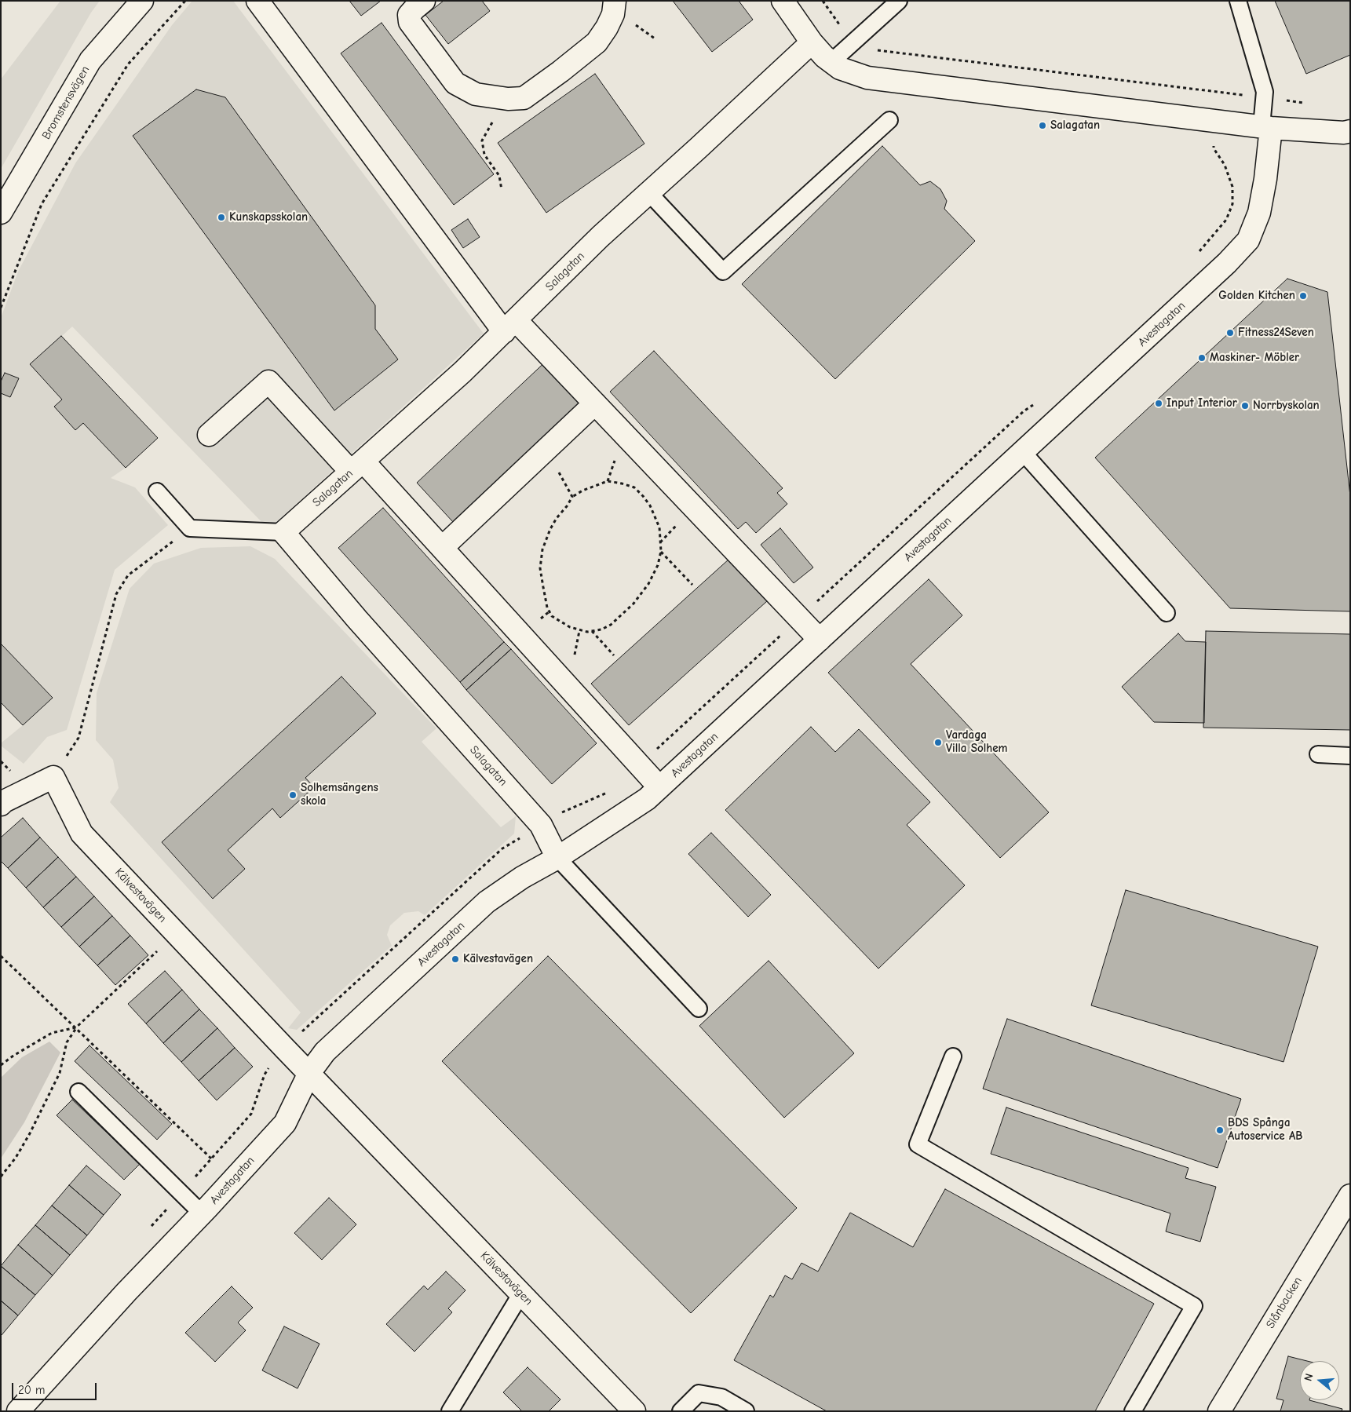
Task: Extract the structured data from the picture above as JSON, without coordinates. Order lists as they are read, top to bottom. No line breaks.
{"streets":{"street":["Bromstensvägen","Salagatan","Avestagatan","Kälvestavägen","Slånbacken"]},"crossings":[["Salagatan","Avestagatan"],["Avestagatan","Kälvestavägen"]],"places":["Salagatan","Kunskapsskolan","Golden Kitchen","Fitness24Seven","Maskiner- Möbler","Input Interior","Norrbyskolan","Vardaga Villa Solhem","Solhemsängens skola","Kälvestavägen","BDS Spånga Autoservice AB"],"scale_bar":"20 m","north":"left"}
